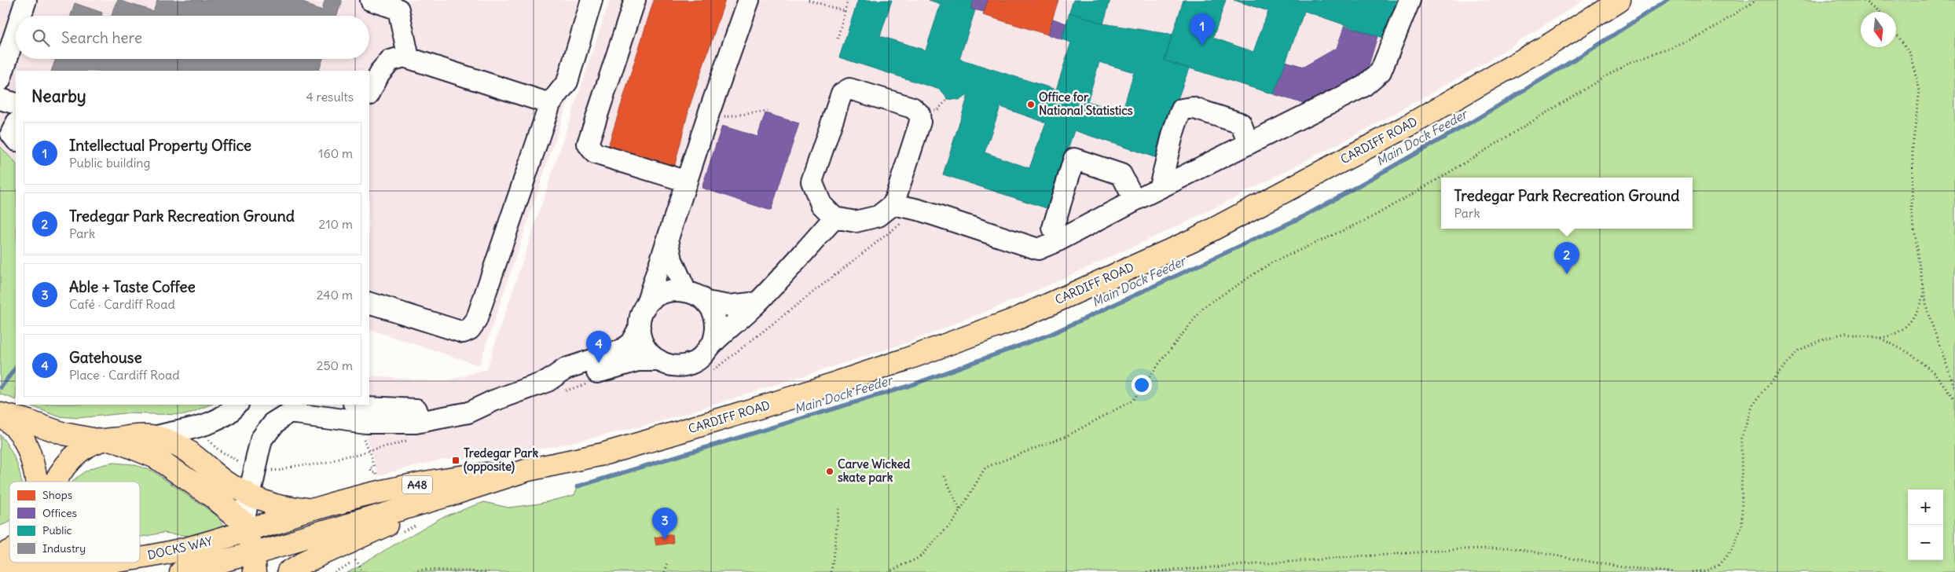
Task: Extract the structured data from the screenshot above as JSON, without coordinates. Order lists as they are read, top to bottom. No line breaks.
{"streets":{"main road":["CARDIFF ROAD","A48","DOCKS WAY"]},"crossings":[["CARDIFF ROAD","A48"],["CARDIFF ROAD","DOCKS WAY"],["A48","DOCKS WAY"]],"water":["Main Dock Feeder"],"places":{"other":["Office for National Statistics","Carve Wicked skate park"],"transit":["Tredegar Park (opposite)"]},"legend":["Shops","Offices","Public","Industry"],"north":"bottom","page":{"pins":["1","2","4","3"],"search":"Search here","heading":["Nearby","4 results"],"list":[{"mark":"1","name":"Intellectual Property Office","note":"Public building","value":"160 m"},{"mark":"2","name":"Tredegar Park Recreation Ground","note":"Park","value":"210 m"},{"mark":"3","name":"Able + Taste Coffee","note":"Café · Cardiff Road","value":"240 m"},{"mark":"4","name":"Gatehouse","note":"Place · Cardiff Road","value":"250 m"}],"popup":["Tredegar Park Recreation Ground","Park"],"map_buttons":["+","−"]}}
